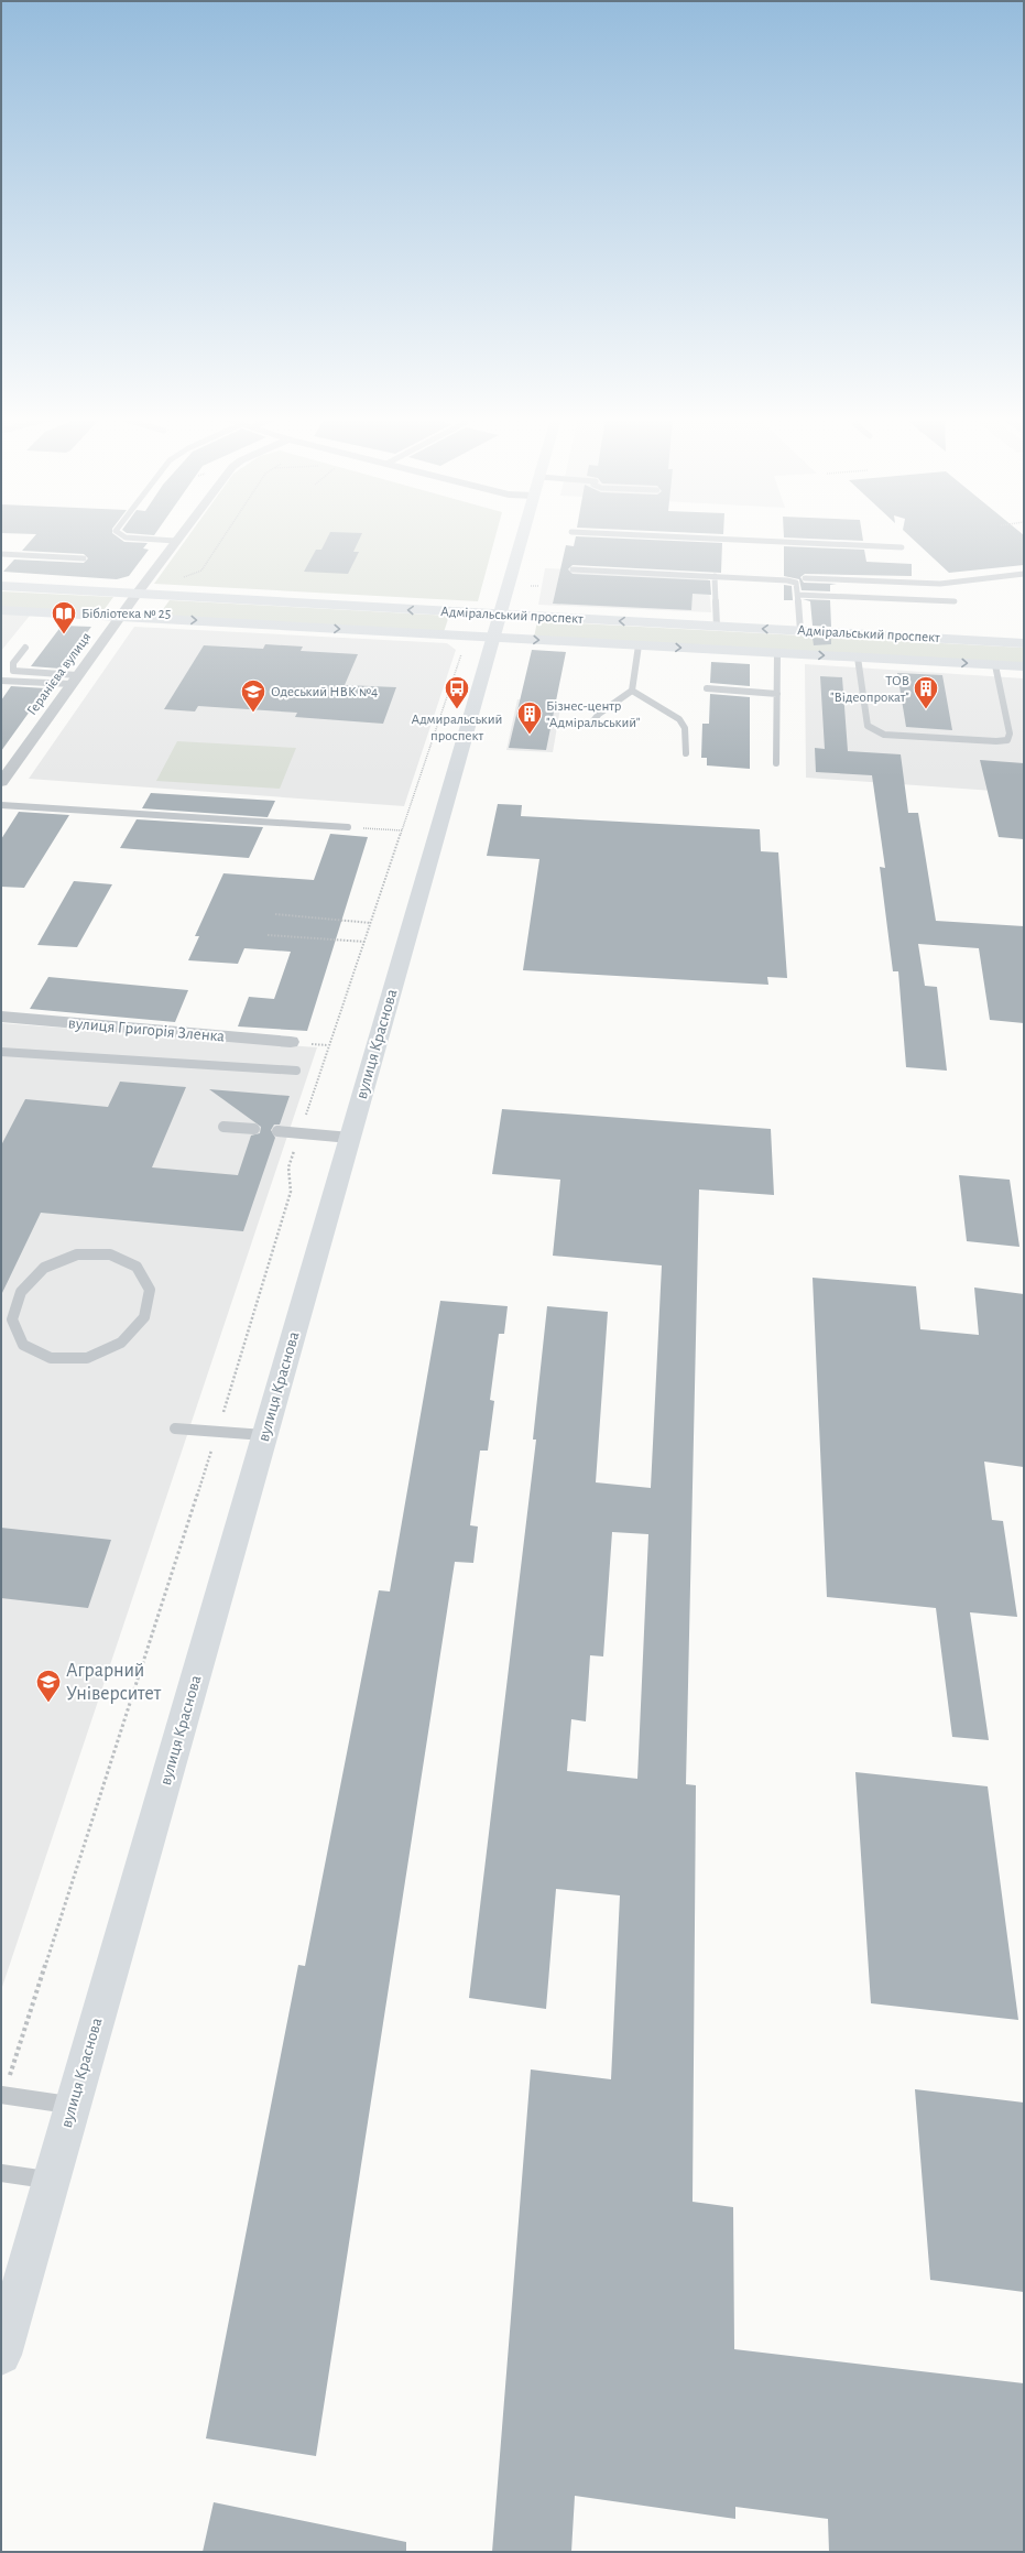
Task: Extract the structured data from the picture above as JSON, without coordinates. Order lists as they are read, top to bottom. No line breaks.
{"streets":{"main road":["Адміральський проспект","вулиця Краснова"],"street":["Геранієва вулиця","вулиця Григорія Зленка"]},"crossings":[["Адміральський проспект","Геранієва вулиця"],["Адміральський проспект","вулиця Краснова"]],"places":{"library":["Бібліотека № 25"],"bus stop":["Адмиральський проспект"],"building":["ТОВ \"Відеопрокат\"","Бізнес-центр \"Адміральський\""],"school or university":["Одеський НВК №4","Аграрний Університет"]}}
